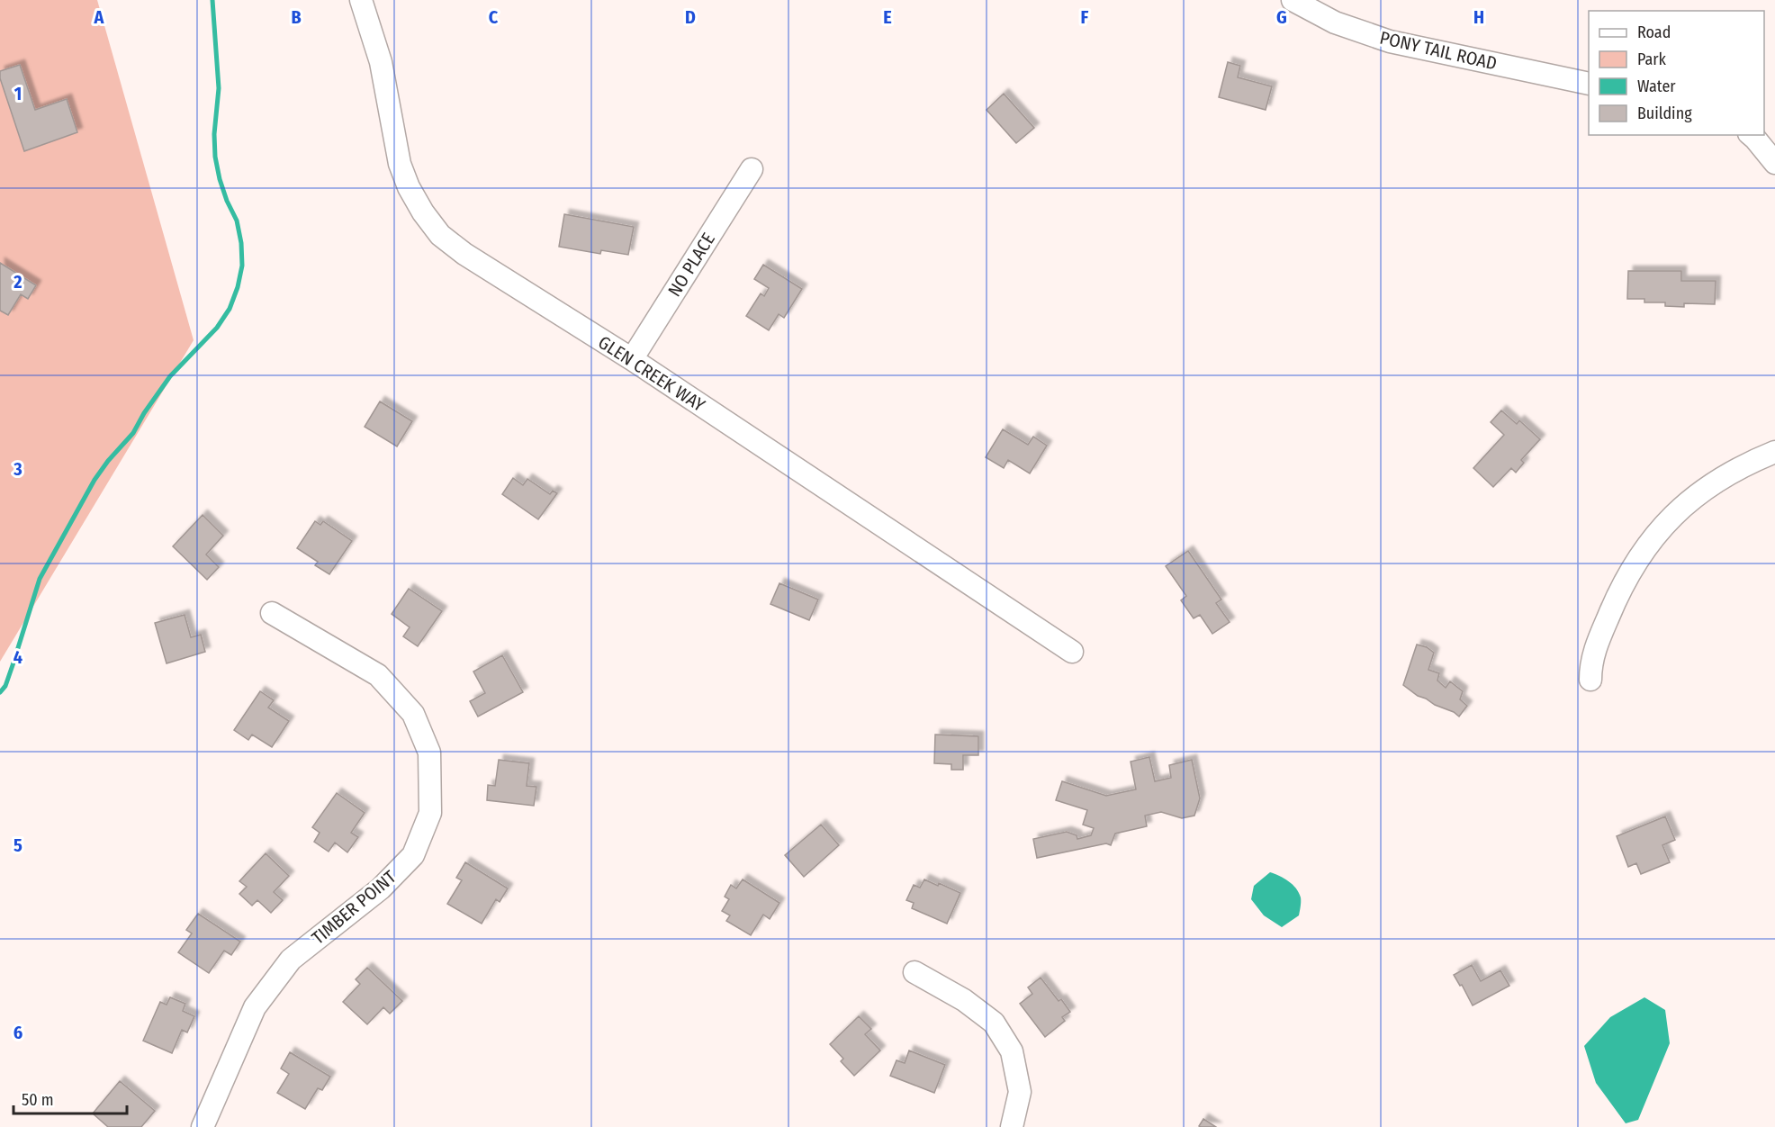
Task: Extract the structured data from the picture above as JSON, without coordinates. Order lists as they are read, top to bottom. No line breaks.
{"streets":{"street":["PONY TAIL ROAD","NO PLACE","GLEN CREEK WAY","TIMBER POINT"]},"crossings":[["NO PLACE","GLEN CREEK WAY"]],"legend":["Road","Park","Water","Building"],"scale_bar":"50 m","grid":{"columns":["A","B","C","D","E","F","G","H"],"rows":["1","2","3","4","5","6"]}}
